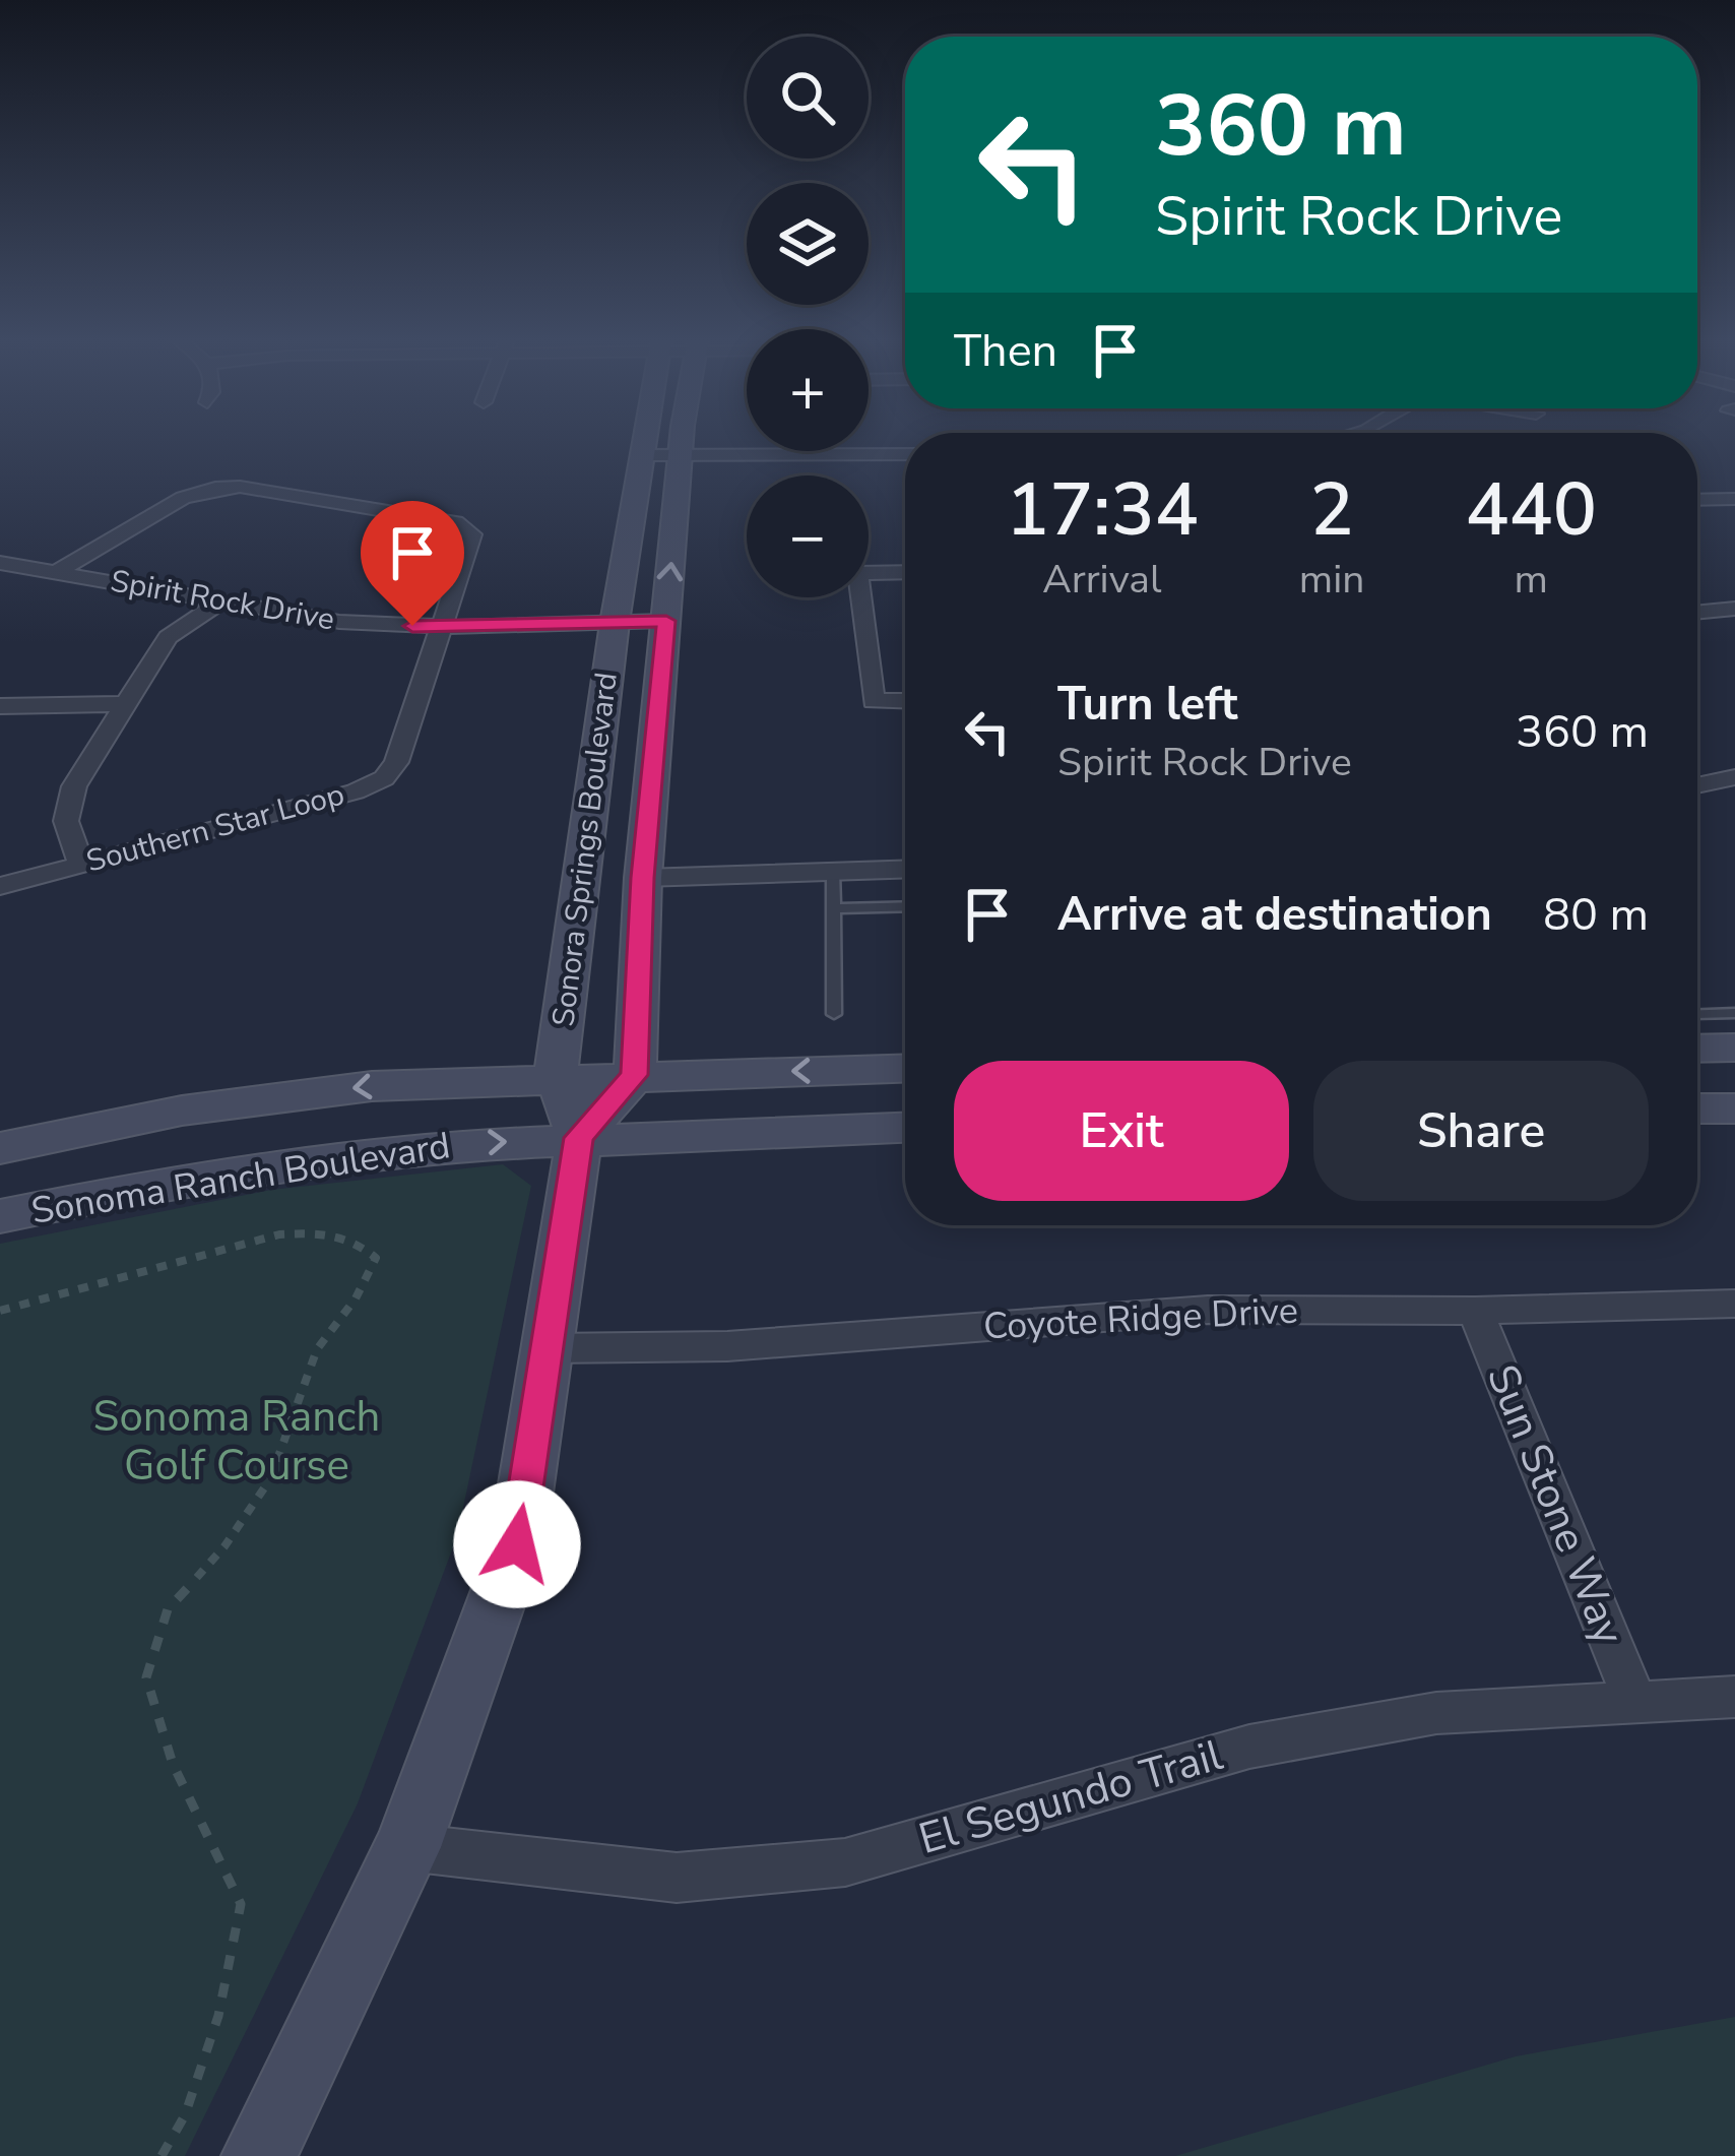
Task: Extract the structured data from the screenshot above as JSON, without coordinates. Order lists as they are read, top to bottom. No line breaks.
{"streets":{"street":["Spirit Rock Drive","Southern Star Loop","Sonora Springs Boulevard","Sonoma Ranch Boulevard","Coyote Ridge Drive","Sun Stone Way","El Segundo Trail"]},"crossings":[["Spirit Rock Drive","Southern Star Loop"],["Spirit Rock Drive","Sonora Springs Boulevard"],["Sonora Springs Boulevard","Sonoma Ranch Boulevard"],["Sonora Springs Boulevard","Coyote Ridge Drive"],["Sonora Springs Boulevard","El Segundo Trail"],["Coyote Ridge Drive","Sun Stone Way"],["Sun Stone Way","El Segundo Trail"]],"parks":["Sonoma Ranch Golf Course"],"page":{"map_buttons":["+","−"],"turn":["360 m","Spirit Rock Drive"],"then":"Then","eta":["17:34","Arrival","2","min","440","m"],"list":[{"name":"Turn left","note":"Spirit Rock Drive","value":"360 m"},{"name":"Arrive at destination","value":"80 m"}],"buttons":["Exit","Share"]}}
